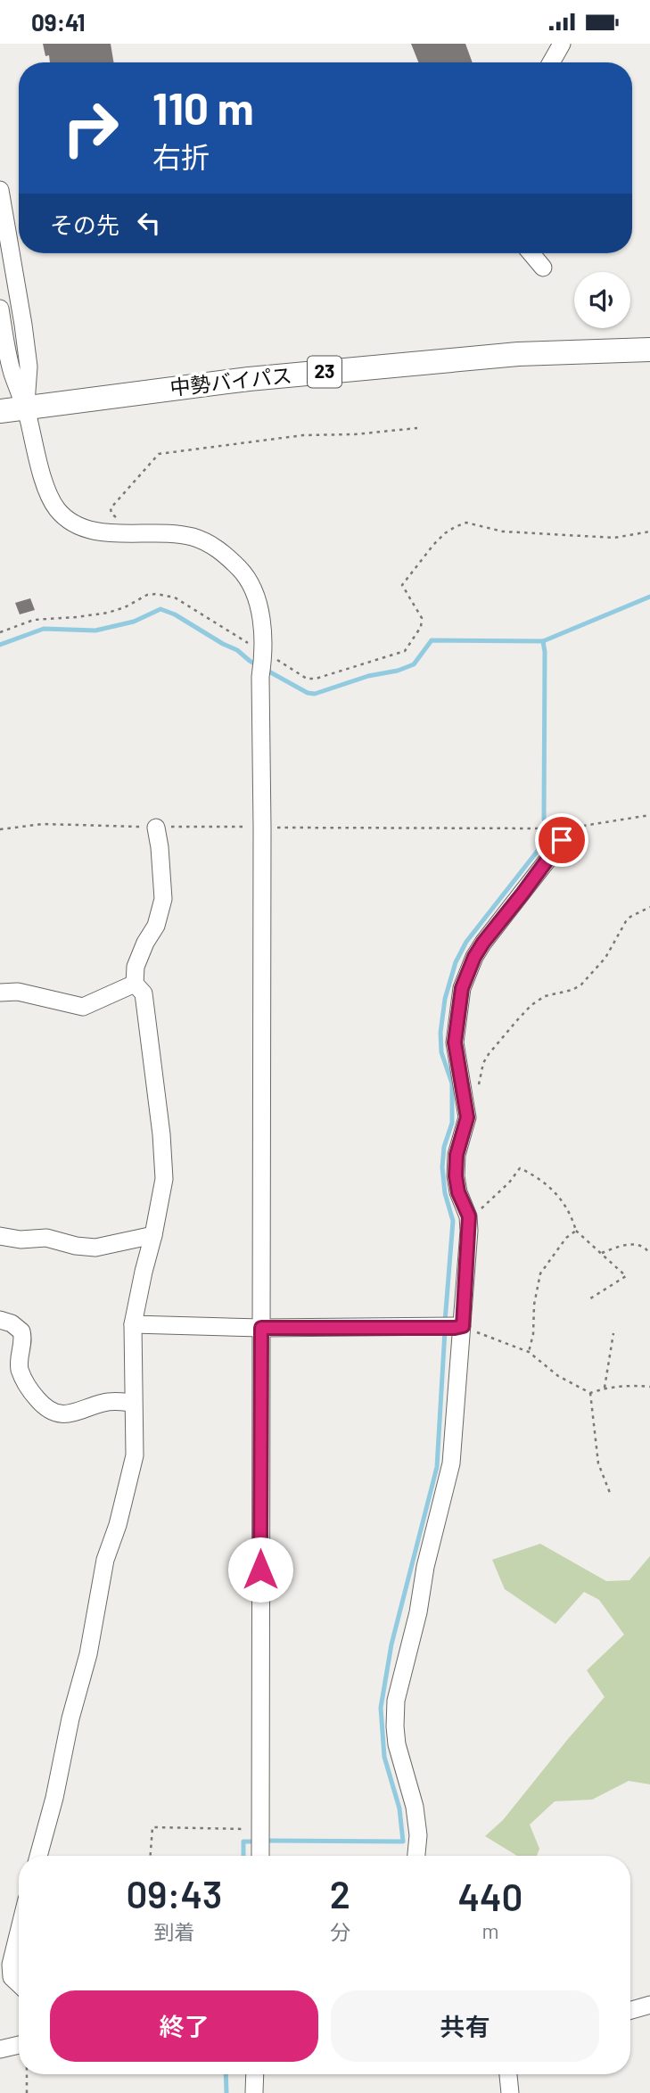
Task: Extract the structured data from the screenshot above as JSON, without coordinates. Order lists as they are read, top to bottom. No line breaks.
{"streets":{"highway":["23","中勢バイパス"]},"page":{"status":"09:41","turn":["110 m","右折"],"then":"その先","eta":["09:43","到着","2","分","440","m"],"buttons":["終了","共有"]}}
